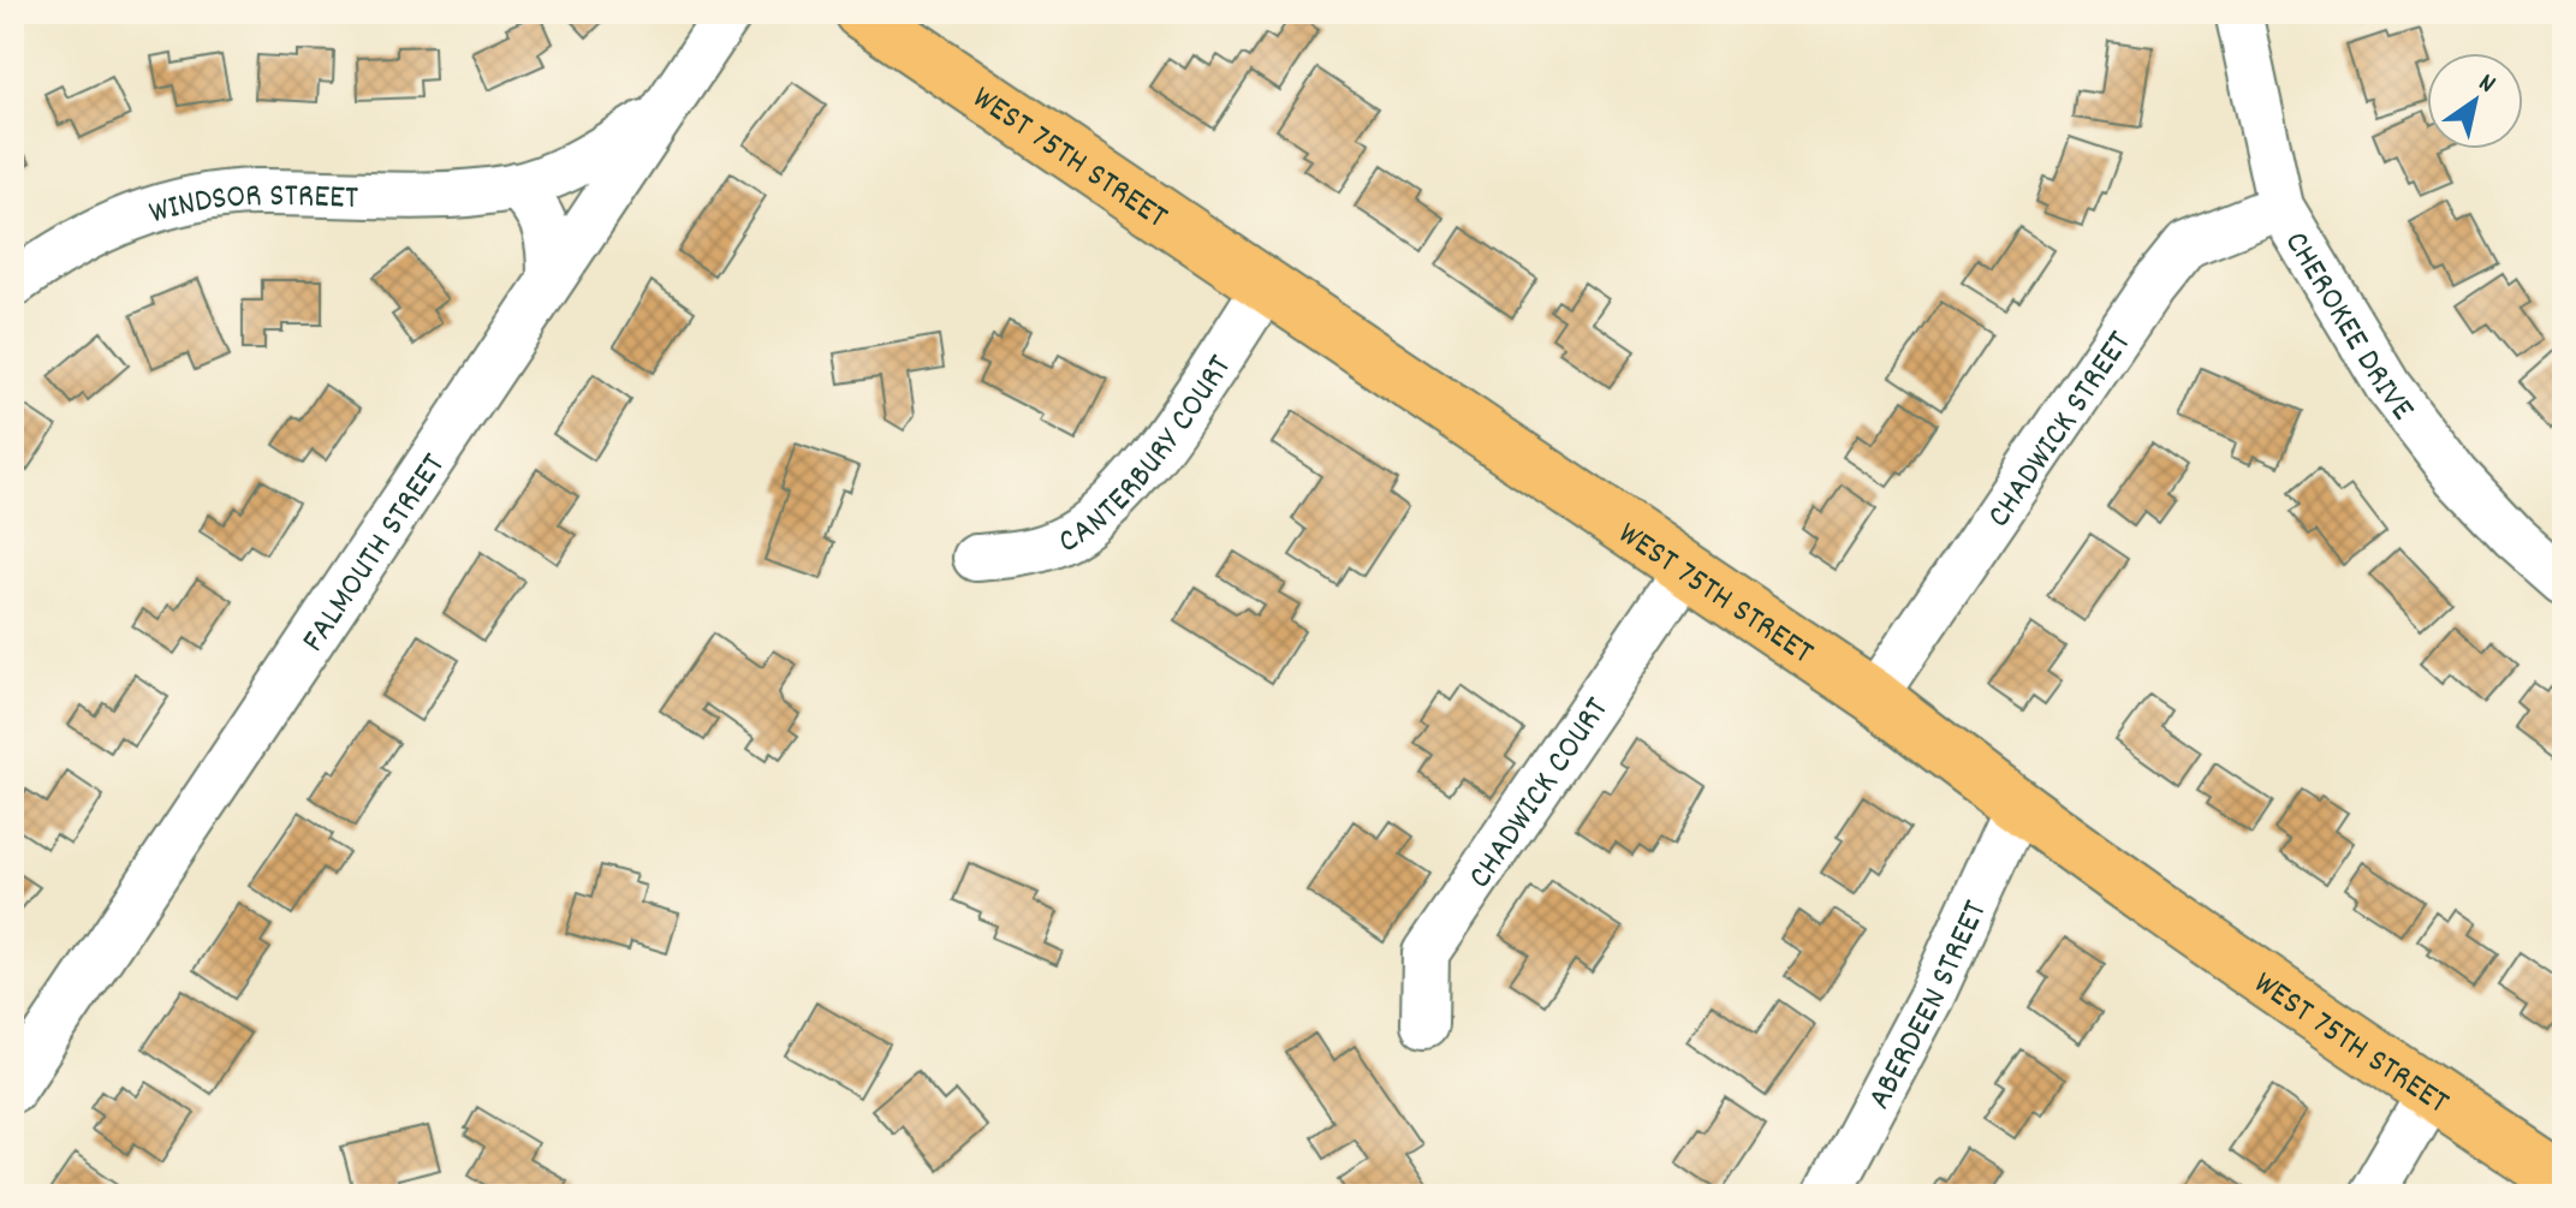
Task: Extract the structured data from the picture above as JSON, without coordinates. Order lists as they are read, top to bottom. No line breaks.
{"streets":{"main road":["WEST 75TH STREET"],"street":["WINDSOR STREET","CHEROKEE DRIVE","CHADWICK STREET","CANTERBURY COURT","FALMOUTH STREET","CHADWICK COURT","ABERDEEN STREET"]},"crossings":[["WEST 75TH STREET","CHADWICK STREET"],["WEST 75TH STREET","CANTERBURY COURT"],["WEST 75TH STREET","CHADWICK COURT"],["WEST 75TH STREET","ABERDEEN STREET"],["WINDSOR STREET","FALMOUTH STREET"],["CHEROKEE DRIVE","CHADWICK STREET"]],"north":"top right"}
